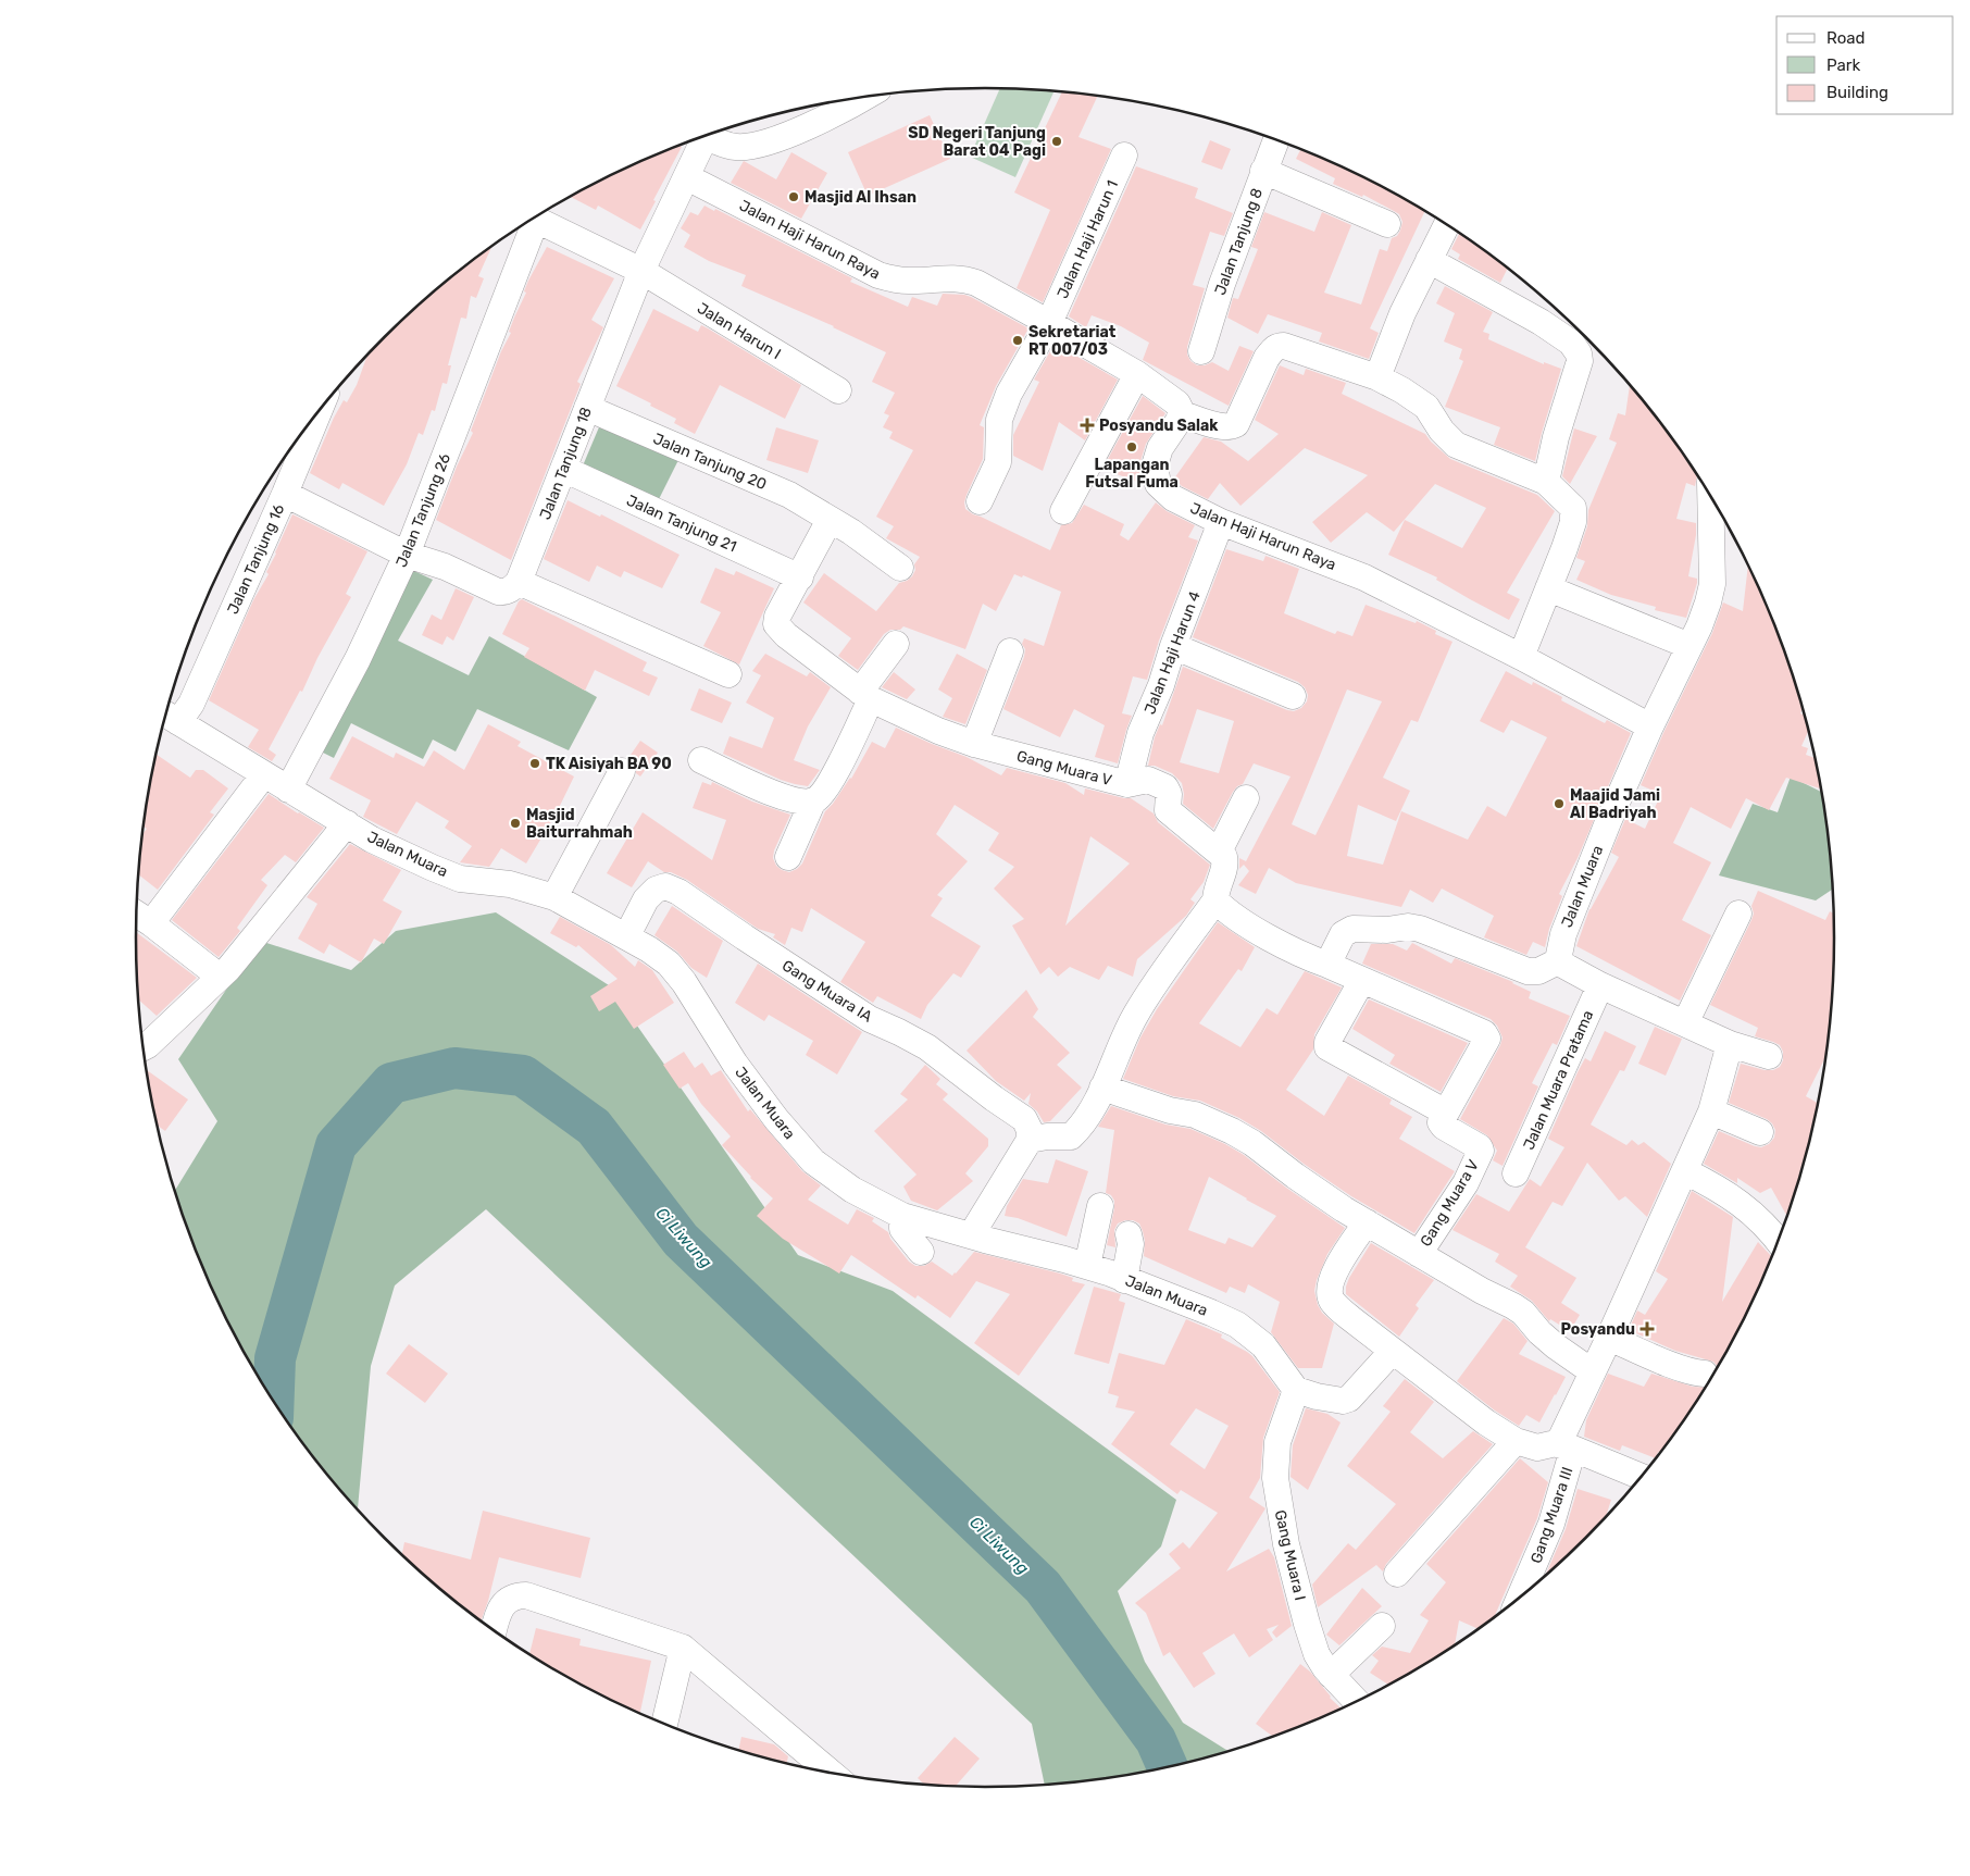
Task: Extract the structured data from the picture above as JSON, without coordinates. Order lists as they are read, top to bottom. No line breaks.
{"streets":{"street":["Jalan Haji Harun Raya","Jalan Haji Harun 1","Jalan Tanjung 8","Jalan Harun I","Jalan Tanjung 20","Jalan Tanjung 18","Jalan Tanjung 26","Jalan Tanjung 21","Jalan Tanjung 16","Jalan Haji Harun 4","Gang Muara V","Jalan Muara","Gang Muara IA","Jalan Muara Pratama","Gang Muara III","Gang Muara I"]},"crossings":[["Jalan Haji Harun Raya","Jalan Haji Harun 1"],["Jalan Haji Harun Raya","Jalan Tanjung 18"],["Jalan Haji Harun Raya","Jalan Haji Harun 4"],["Jalan Haji Harun Raya","Jalan Muara"],["Jalan Harun I","Jalan Tanjung 18"],["Jalan Tanjung 20","Jalan Tanjung 18"],["Jalan Tanjung 18","Jalan Tanjung 21"],["Jalan Tanjung 26","Jalan Muara"],["Jalan Tanjung 21","Gang Muara V"],["Jalan Tanjung 16","Jalan Muara"],["Jalan Haji Harun 4","Gang Muara V"],["Jalan Muara","Gang Muara IA"],["Jalan Muara","Gang Muara I"]],"water":["Ci Liwung"],"places":{"other":["SD Negeri Tanjung Barat 04 Pagi","Masjid Al Ihsan","Sekretariat RT 007/03","Lapangan Futsal Fuma","TK Aisiyah BA 90","Maajid Jami Al Badriyah","Masjid Baiturrahmah"],"health":["Posyandu Salak","Posyandu"]},"legend":["Road","Park","Building"]}
